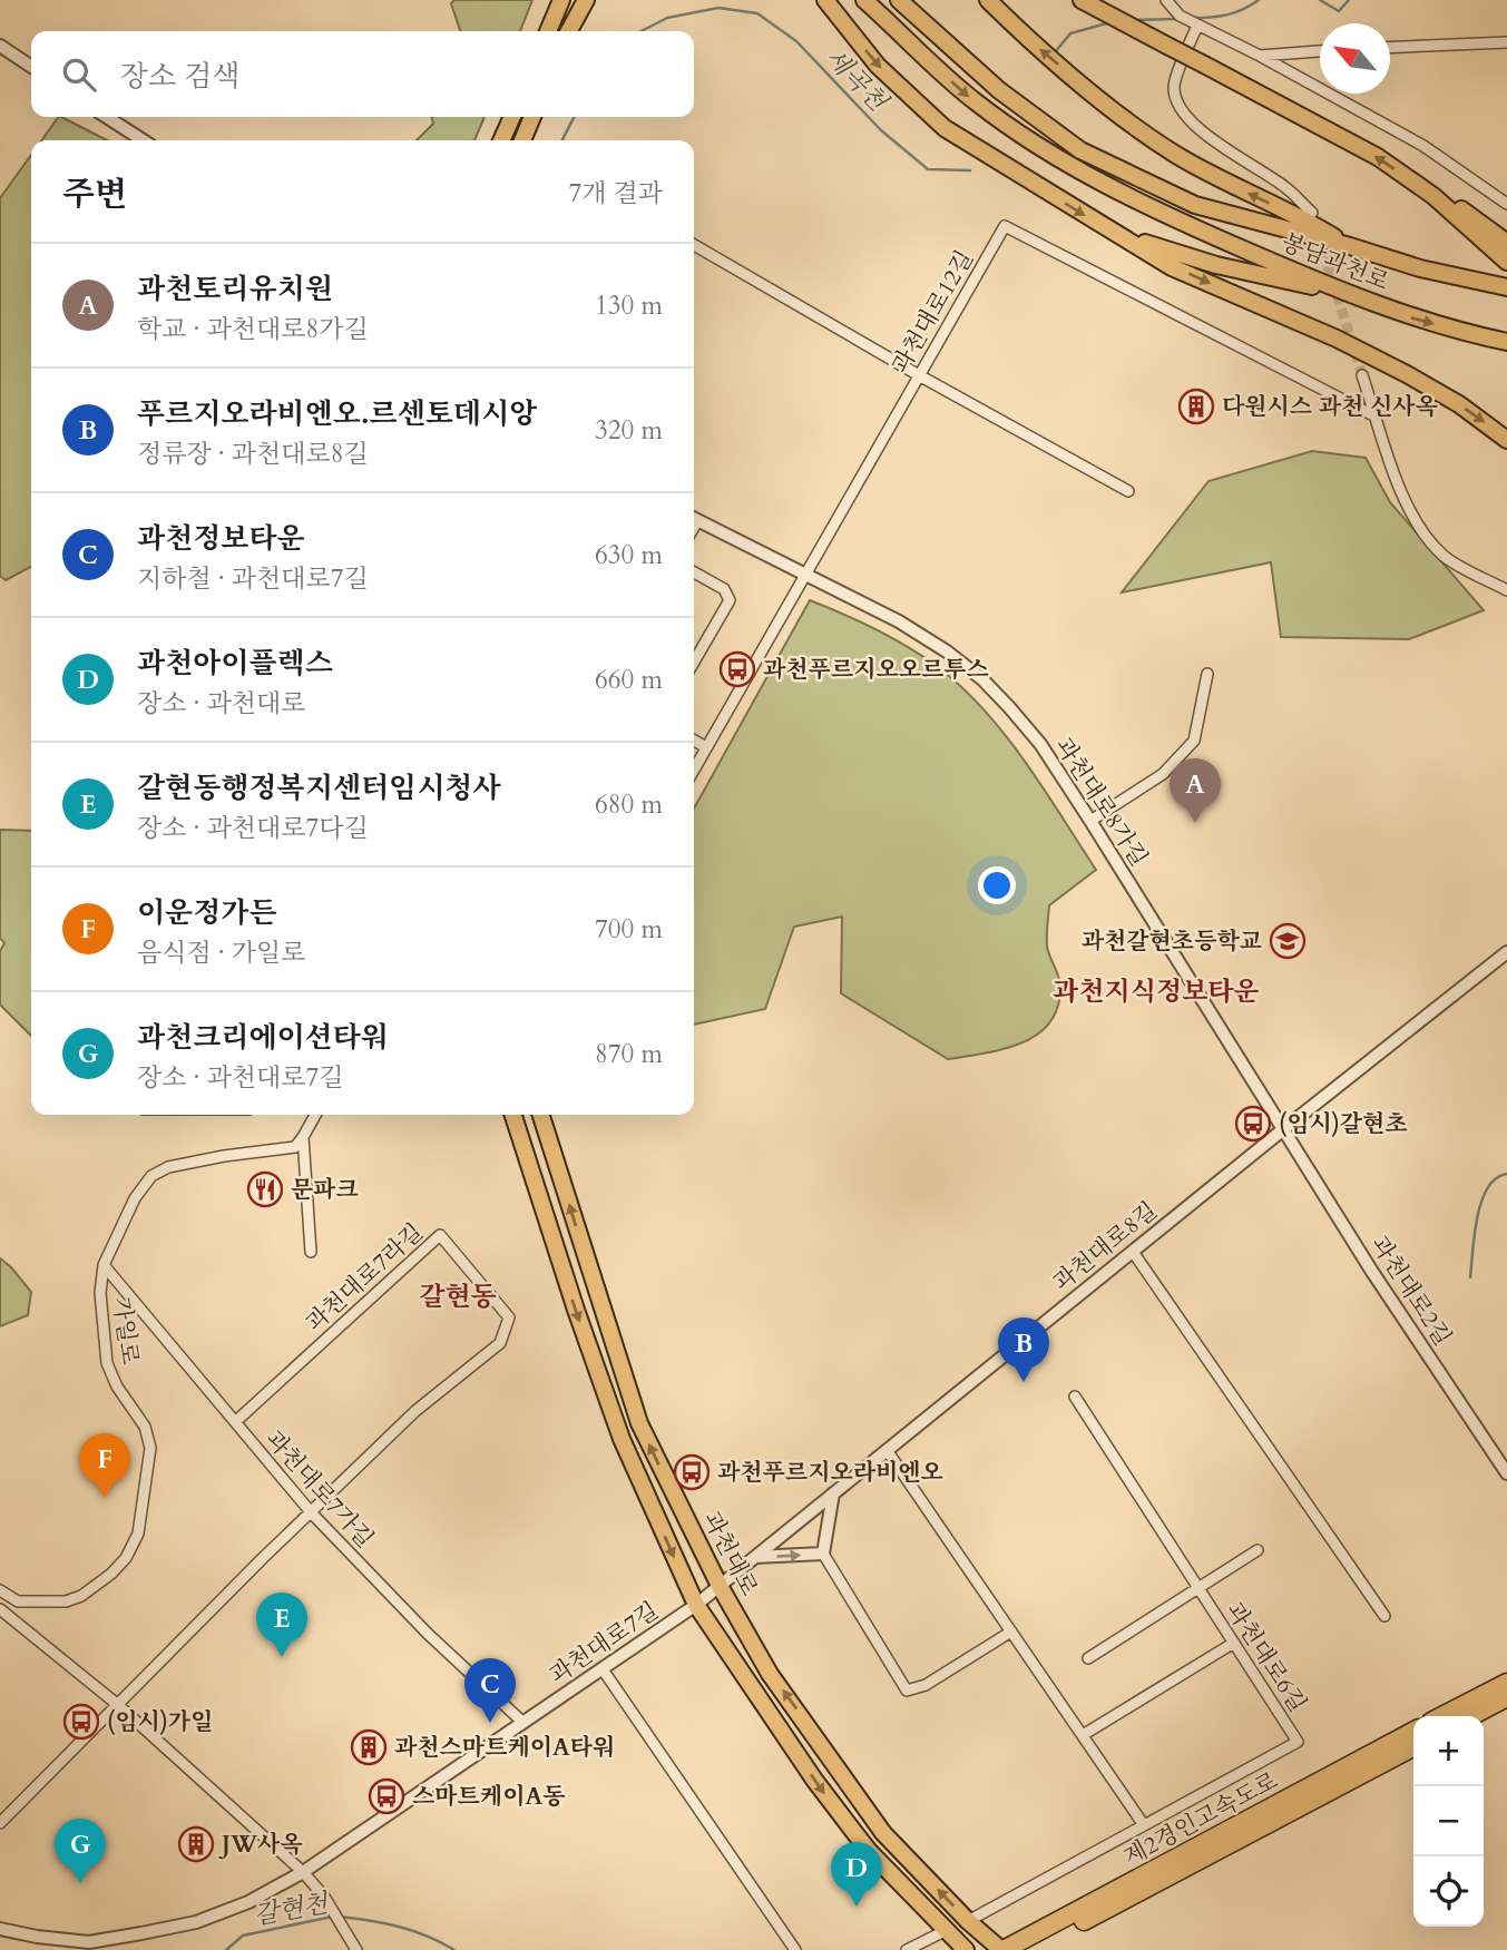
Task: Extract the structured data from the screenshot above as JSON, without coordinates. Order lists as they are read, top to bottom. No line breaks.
{"streets":{"highway":["제2경인고속도로"],"main road":["봉담과천로","과천대로"],"street":["과천대로12길","과천대로8가길","과천대로8길","과천대로7라길","과천대로2길","가일로","과천대로7가길","과천대로7길","과천대로6길"]},"crossings":[["과천대로12길","과천대로8가길"],["과천대로8가길","과천대로8길"],["과천대로8가길","과천대로2길"],["과천대로8길","과천대로2길"],["과천대로8길","과천대로"],["과천대로8길","과천대로7길"],["과천대로7라길","과천대로7가길"],["가일로","과천대로7가길"],["과천대로7가길","과천대로7길"],["과천대로","과천대로6길"],["과천대로","제2경인고속도로"]],"districts":["과천지식정보타운","갈현동"],"water":["세곡천","갈현천"],"places":{"building":["다원시스 과천 신사옥","과천스마트케이A타워","JW사옥"],"bus stop":["과천푸르지오오르투스","(임시)갈현초","과천푸르지오라비엔오","(임시)가일","스마트케이A동"],"school or university":["과천갈현초등학교"],"restaurant":["문파크"]},"north":"top left","page":{"search":"장소 검색","heading":["주변","7개 결과"],"list":[{"mark":"A","name":"과천토리유치원","note":"학교 · 과천대로8가길","value":"130 m"},{"mark":"B","name":"푸르지오라비엔오.르센토데시앙","note":"정류장 · 과천대로8길","value":"320 m"},{"mark":"C","name":"과천정보타운","note":"지하철 · 과천대로7길","value":"630 m"},{"mark":"D","name":"과천아이플렉스","note":"장소 · 과천대로","value":"660 m"},{"mark":"E","name":"갈현동행정복지센터임시청사","note":"장소 · 과천대로7다길","value":"680 m"},{"mark":"F","name":"이운정가든","note":"음식점 · 가일로","value":"700 m"},{"mark":"G","name":"과천크리에이션타워","note":"장소 · 과천대로7길","value":"870 m"}],"pins":["A","B","F","E","C","G","D"],"map_buttons":["+","−"]}}
